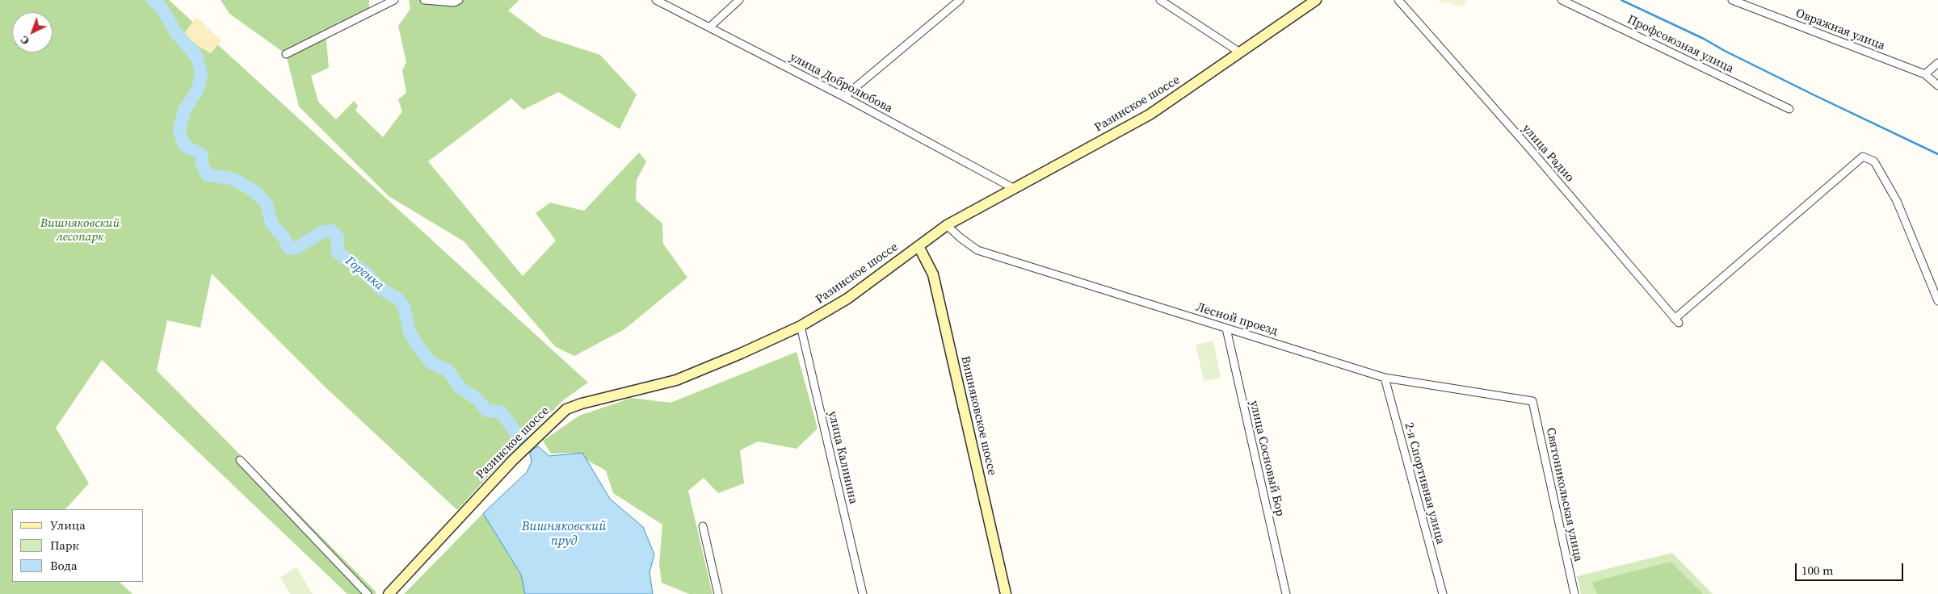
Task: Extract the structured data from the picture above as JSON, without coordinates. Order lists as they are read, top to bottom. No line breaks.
{"streets":{"main road":["Разинское шоссе","Вишняковское шоссе"],"street":["Овражная улица","Профсоюзная улица","улица Добролюбова","улица Радио","Лесной проезд","улица Калинина","улица Сосновый Бор","2-я Спортивная улица","Святоникольская улица"]},"crossings":[["улица Добролюбова","Разинское шоссе"],["Разинское шоссе","Лесной проезд"],["Разинское шоссе","Вишняковское шоссе"],["Разинское шоссе","улица Калинина"],["Лесной проезд","улица Сосновый Бор"],["Лесной проезд","2-я Спортивная улица"],["Лесной проезд","Святоникольская улица"]],"water":["Горенка","Вишняковский пруд"],"parks":["Вишняковский лесопарк"],"legend":["Улица","Парк","Вода"],"scale_bar":"100 m","north":"bottom left"}
